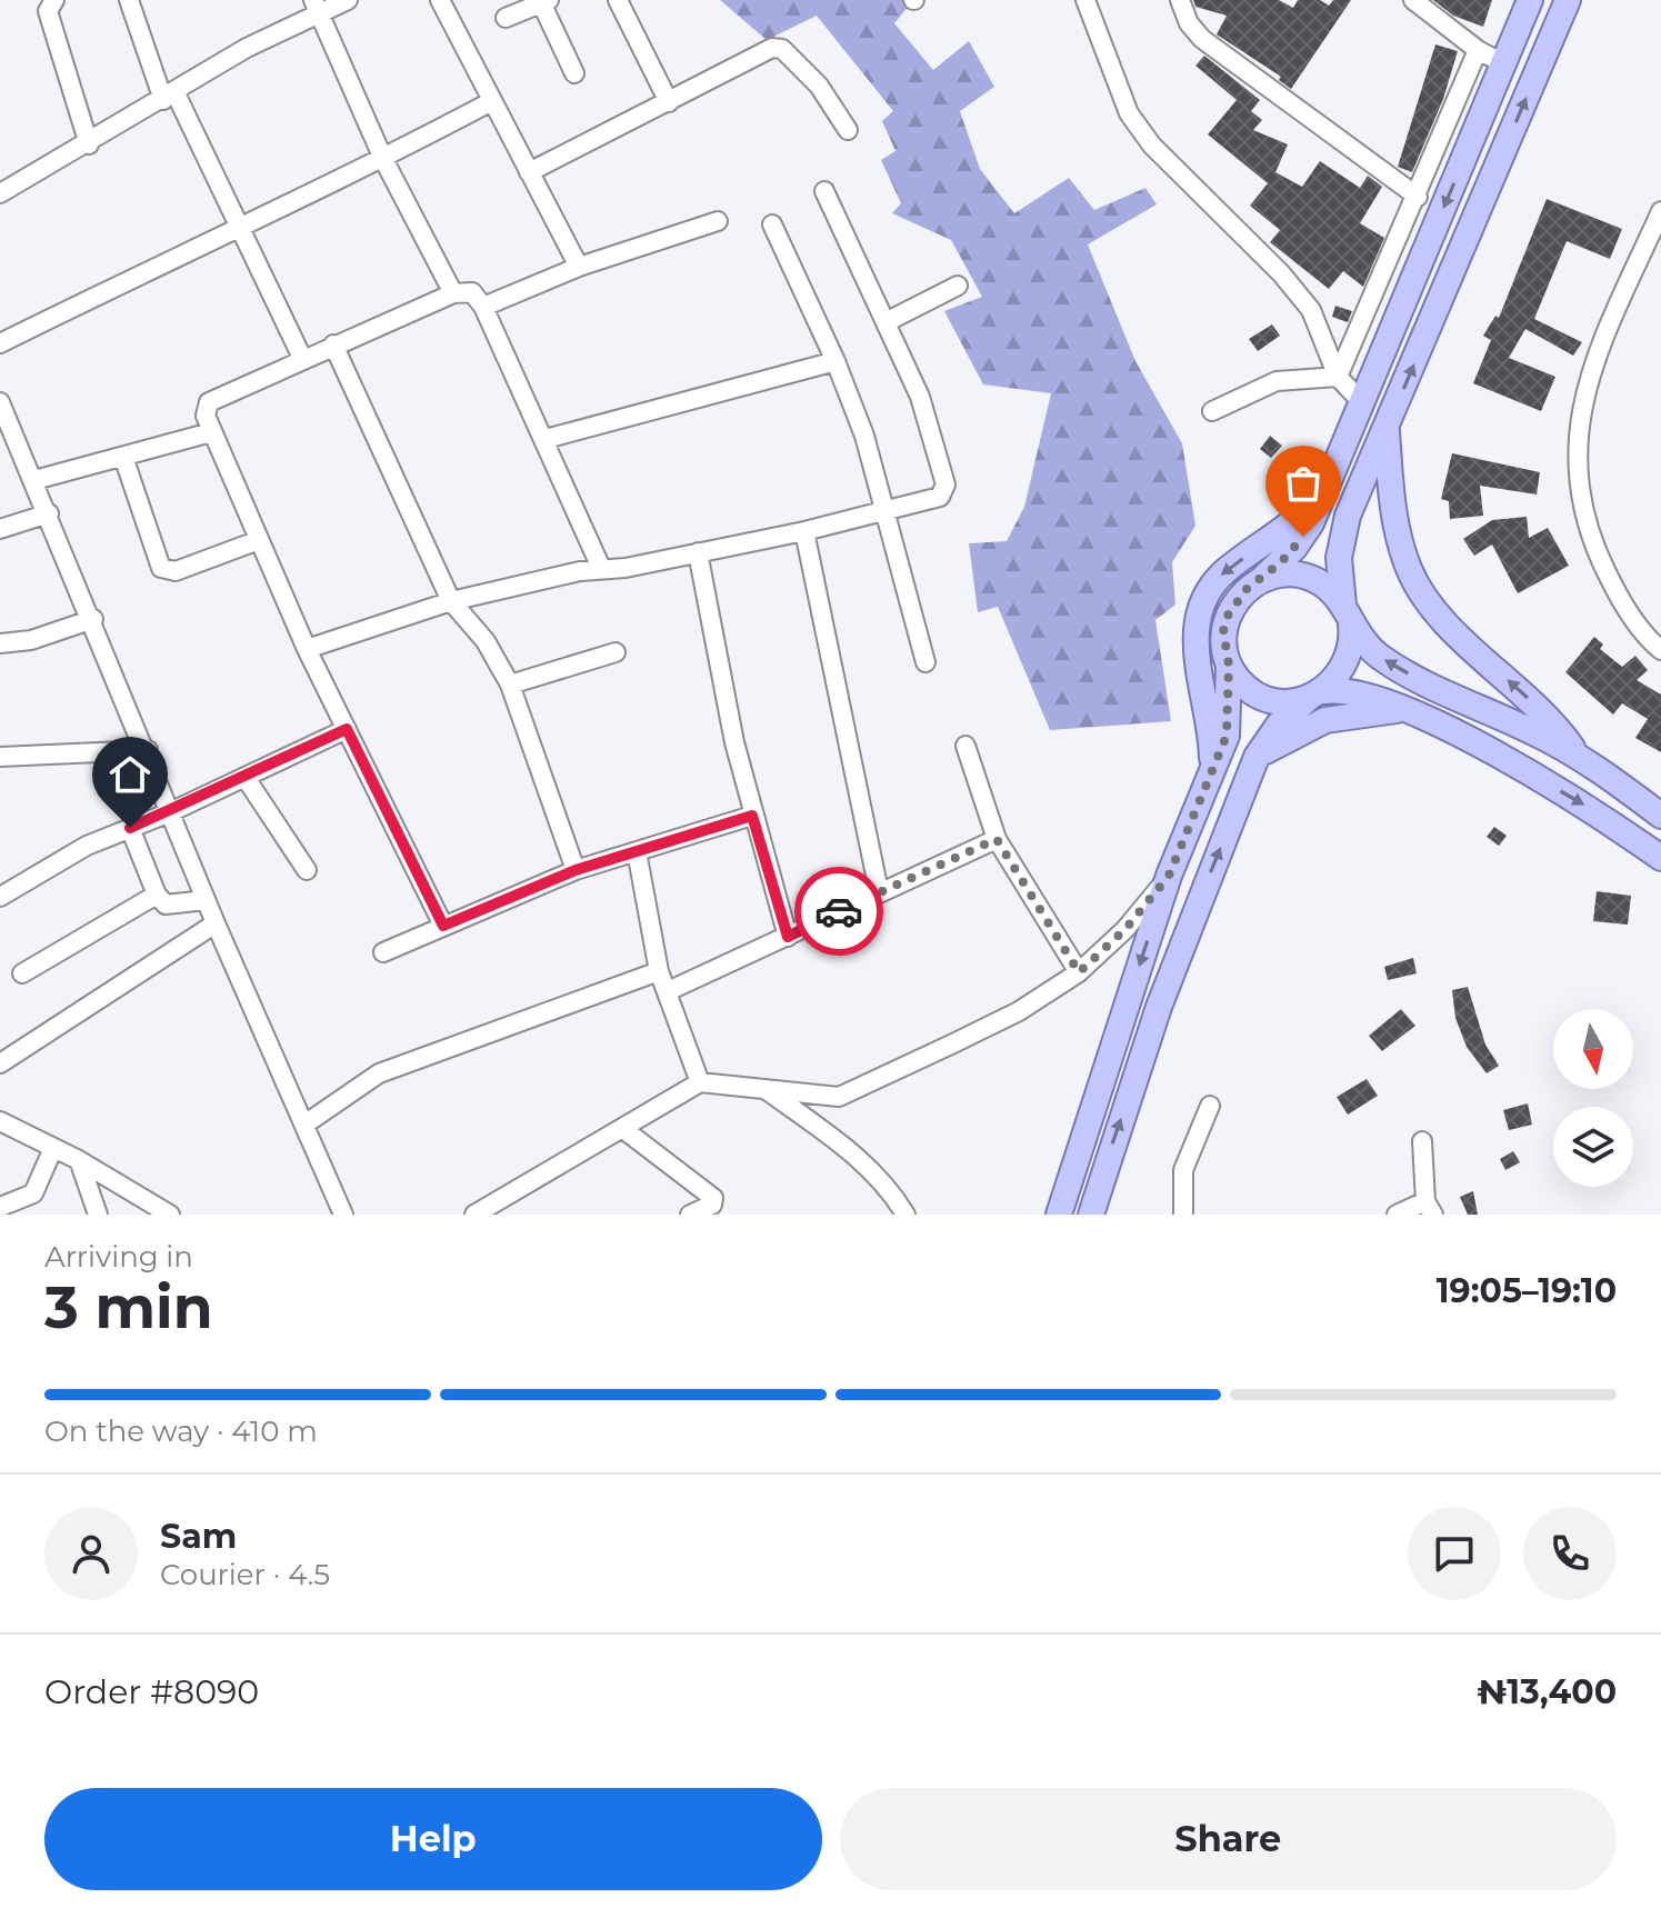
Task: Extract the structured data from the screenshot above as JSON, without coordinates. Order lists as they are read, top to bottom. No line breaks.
{"north":"bottom","page":{"heading":["3 min","Arriving in","19:05–19:10"],"panel":["Sam","Courier · 4.5","Order #8090","₦13,400"],"bar":"On the way · 410 m","buttons":["Help","Share"]}}
